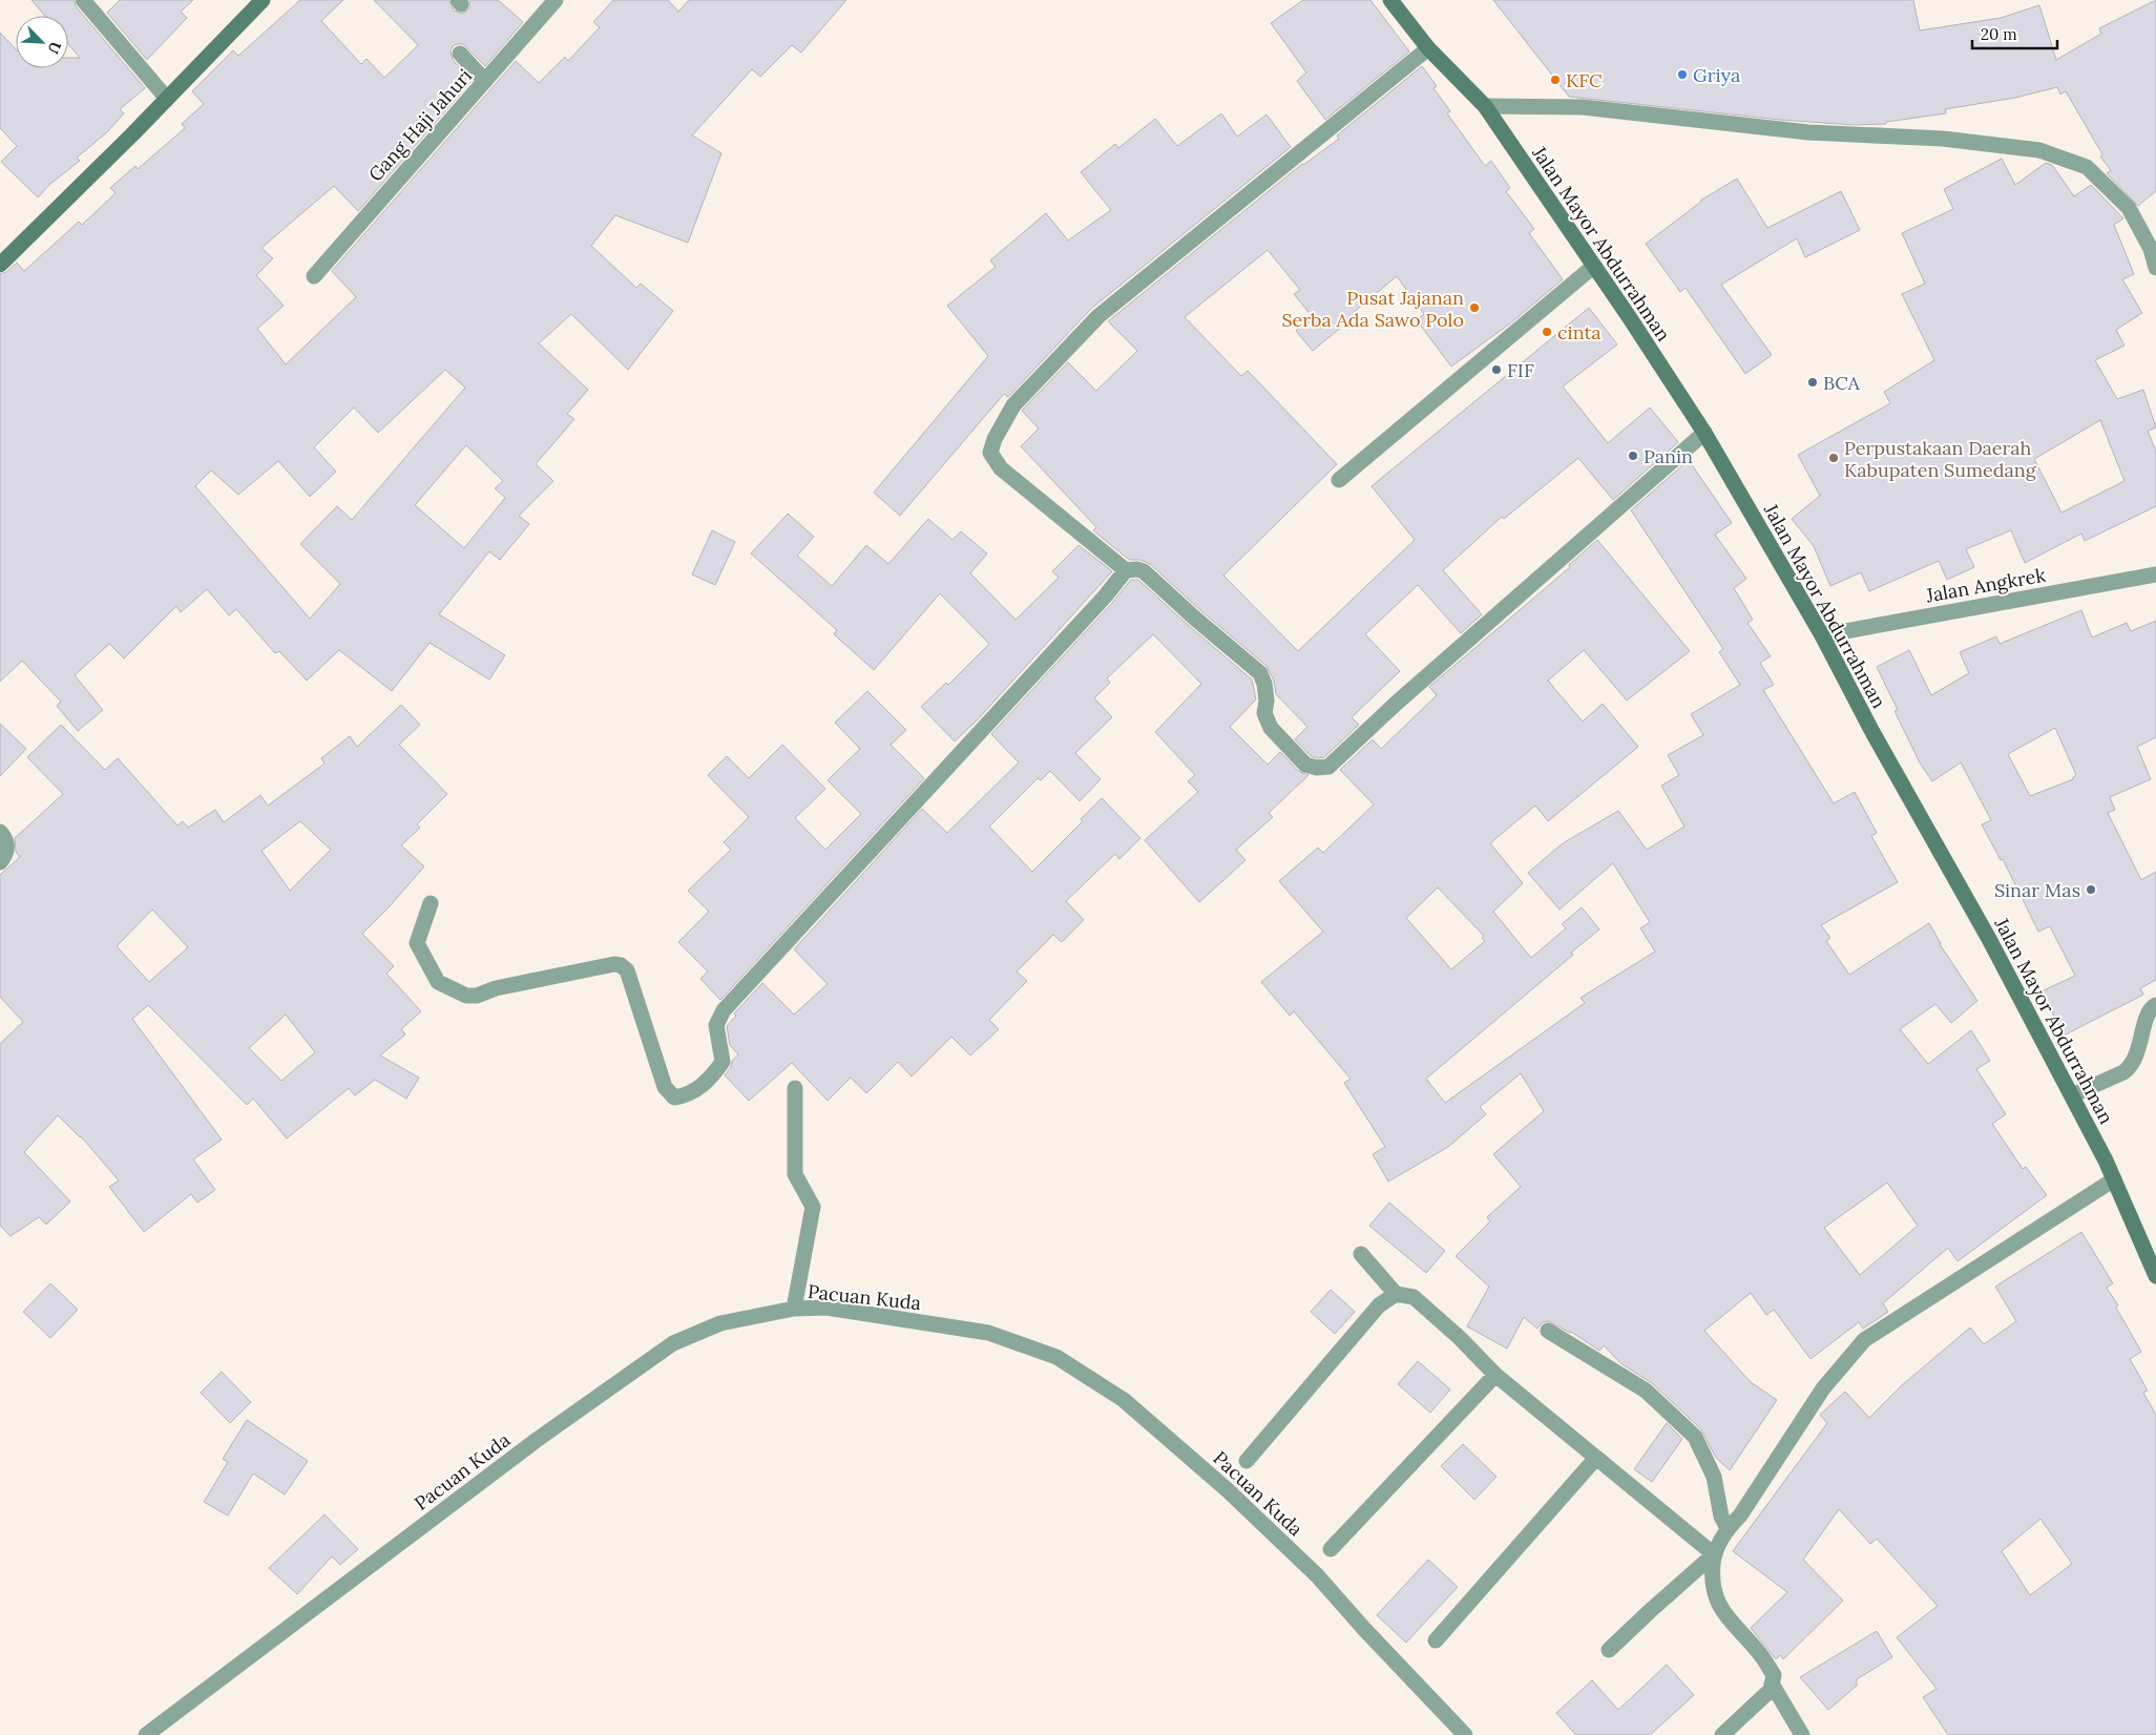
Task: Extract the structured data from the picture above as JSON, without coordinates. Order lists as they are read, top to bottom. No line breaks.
{"streets":{"main road":["Jalan Mayor Abdurrahman"],"street":["Gang Haji Jahuri","Jalan Angkrek","Pacuan Kuda"]},"crossings":[["Jalan Mayor Abdurrahman","Jalan Angkrek"]],"places":["Griya","KFC","Pusat Jajanan Serba Ada Sawo Polo","cinta","FIF","BCA","Panin","Perpustakaan Daerah Kabupaten Sumedang","Sinar Mas"],"scale_bar":"20 m","north":"bottom right"}
